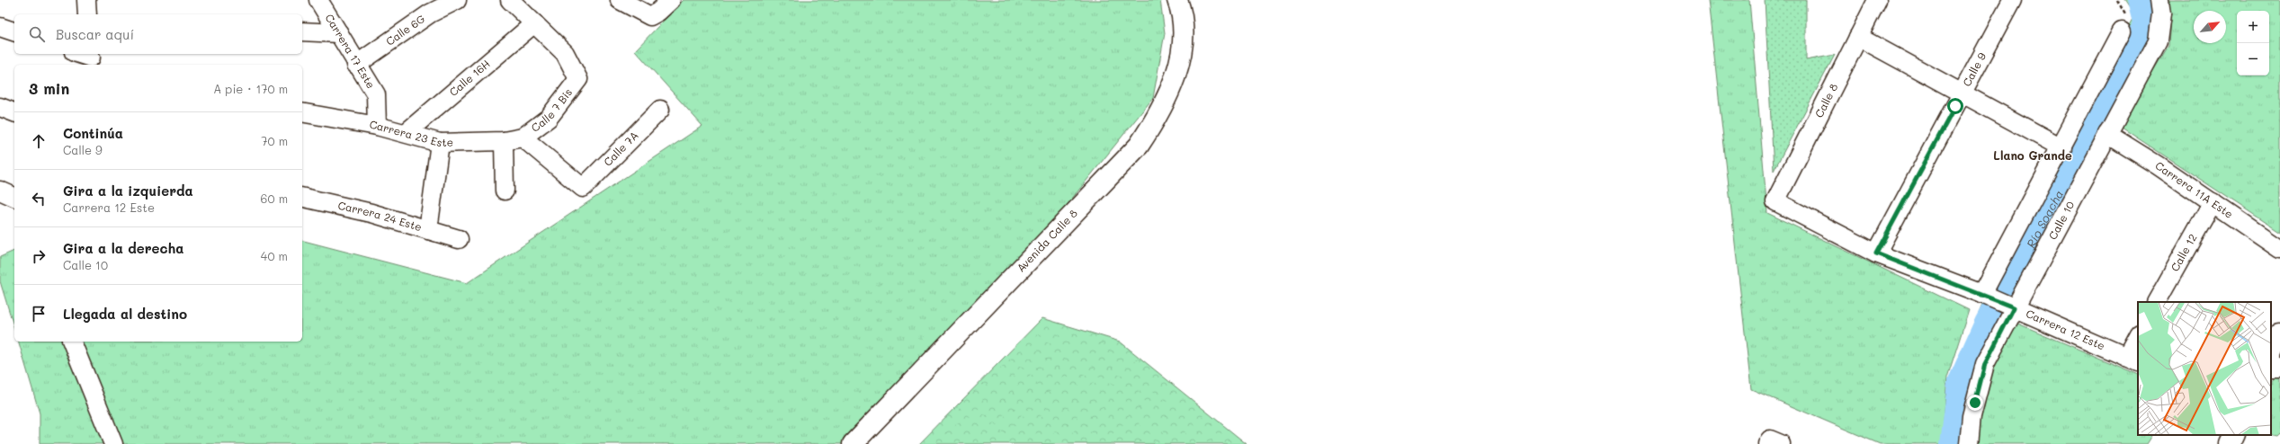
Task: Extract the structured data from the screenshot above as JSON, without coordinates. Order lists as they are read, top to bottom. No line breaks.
{"streets":{"main road":["Avenida Calle 8"],"street":["Calle 6G","Carrera 17 Este","Calle 9","Calle 16H","Calle 8","Calle 7 Bis","Carrera 23 Este","Calle 7A","Carrera 11A Este","Carrera 24 Este","Calle 10","Calle 12","Carrera 12 Este"]},"crossings":[["Calle 6G","Carrera 17 Este"],["Carrera 17 Este","Carrera 23 Este"],["Calle 9","Carrera 12 Este"],["Calle 16H","Calle 7 Bis"],["Calle 16H","Carrera 23 Este"],["Calle 8","Carrera 12 Este"],["Calle 7 Bis","Carrera 23 Este"],["Calle 7 Bis","Calle 7A"],["Carrera 23 Este","Calle 7A"],["Carrera 11A Este","Calle 10"],["Carrera 11A Este","Calle 12"],["Calle 10","Carrera 12 Este"]],"districts":["Llano Grande"],"water":["Río Soacha"],"north":"top right","page":{"map_buttons":["+","−"],"search":"Buscar aquí","heading":["3 min","A pie · 170 m"],"list":[["Continúa","Calle 9","70 m"],["Gira a la izquierda","Carrera 12 Este","60 m"],["Gira a la derecha","Calle 10","40 m"],"Llegada al destino"]}}
